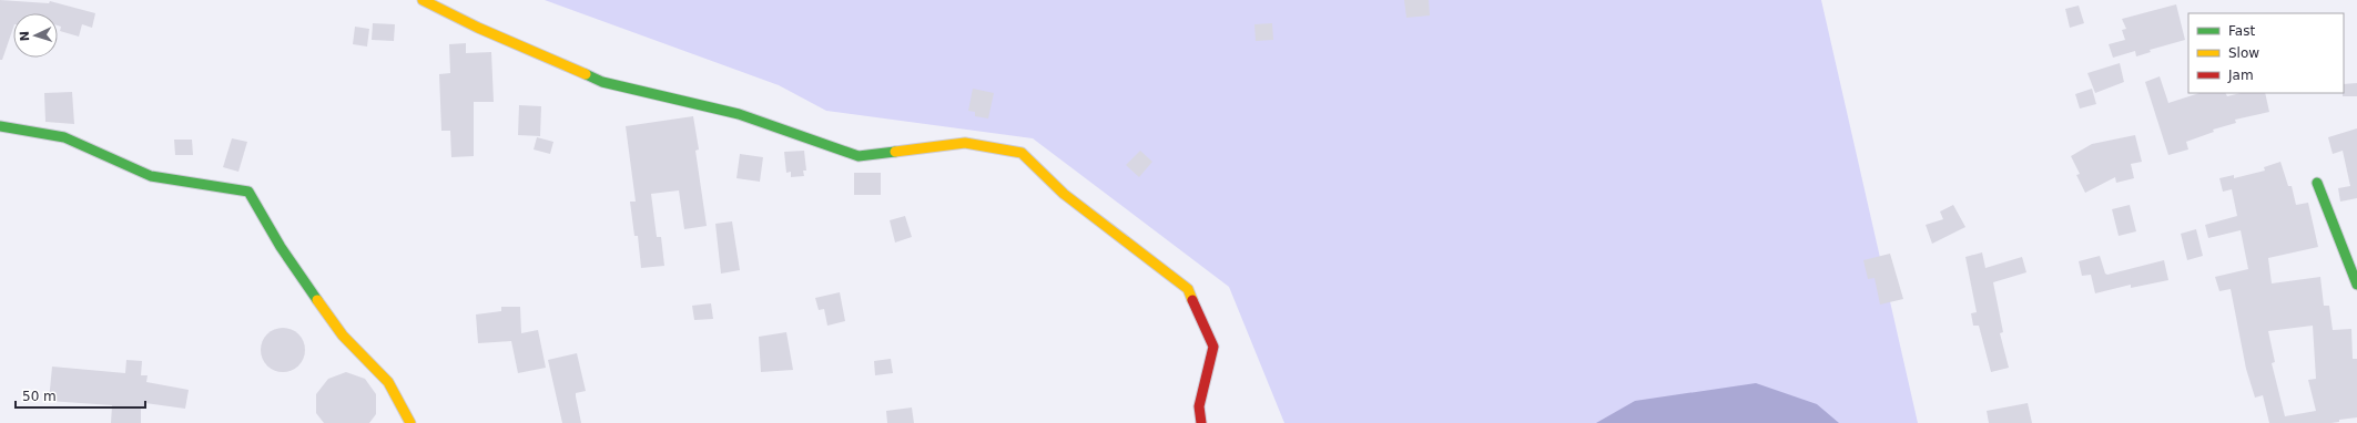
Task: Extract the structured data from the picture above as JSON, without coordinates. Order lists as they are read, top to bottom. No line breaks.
{"legend":["Fast","Slow","Jam"],"scale_bar":"50 m","north":"left"}
